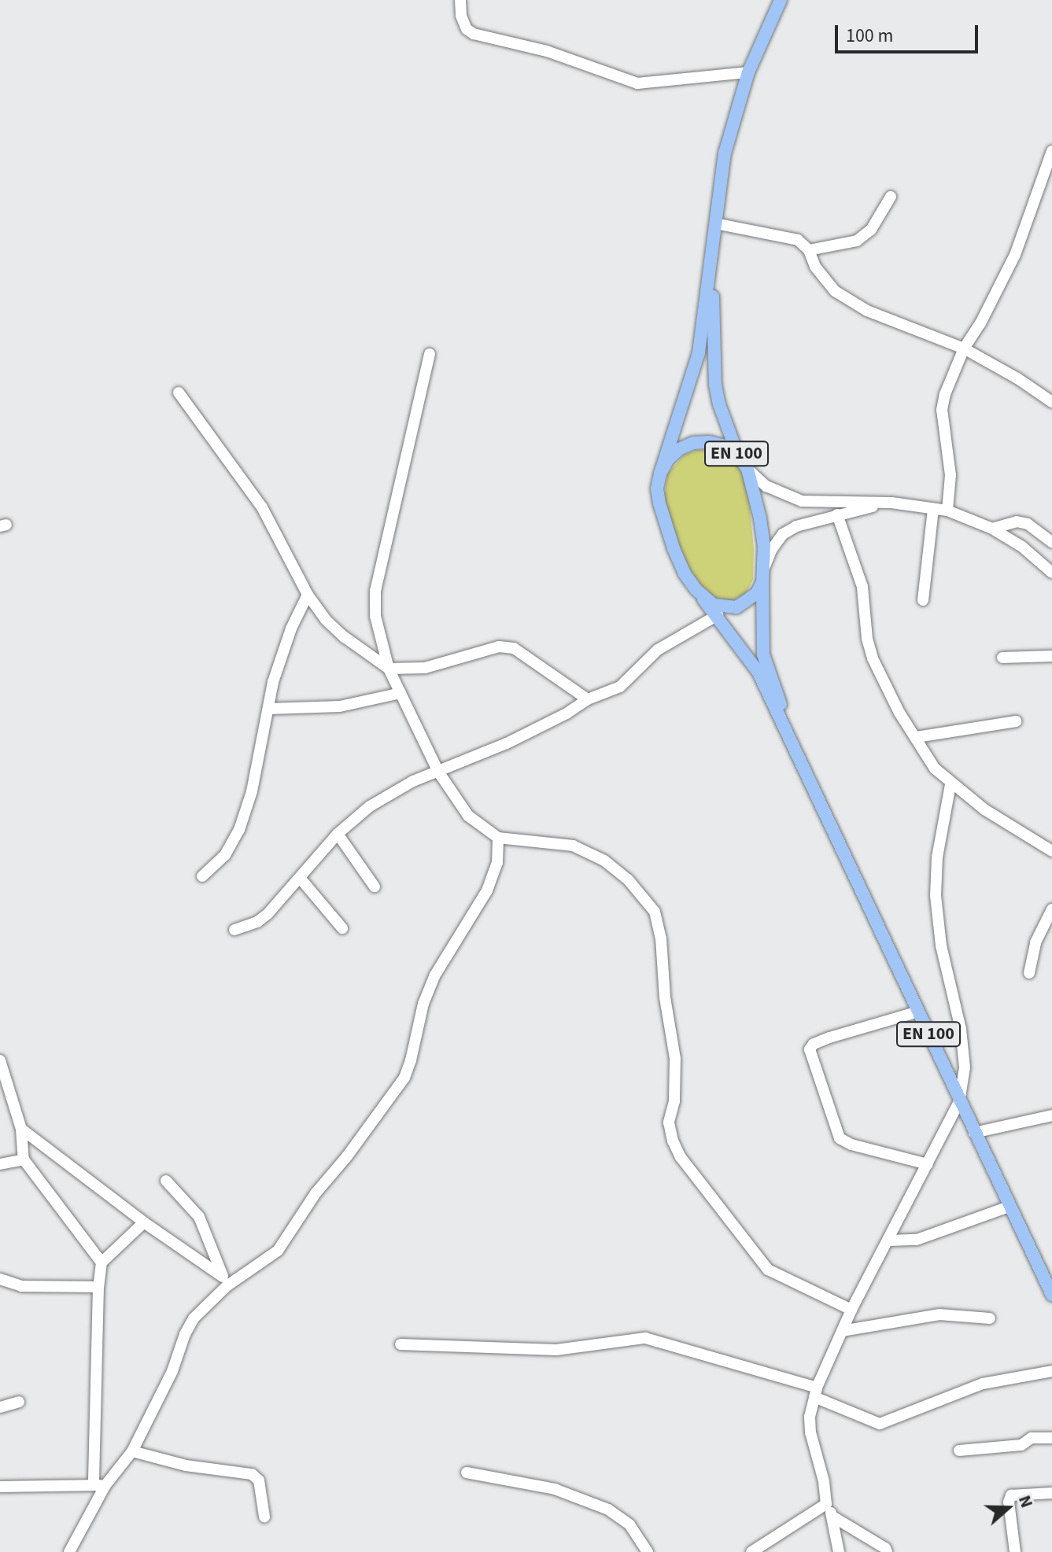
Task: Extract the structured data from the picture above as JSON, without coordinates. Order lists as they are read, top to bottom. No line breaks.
{"streets":{"main road":["EN 100"]},"scale_bar":"100 m","north":"right"}
